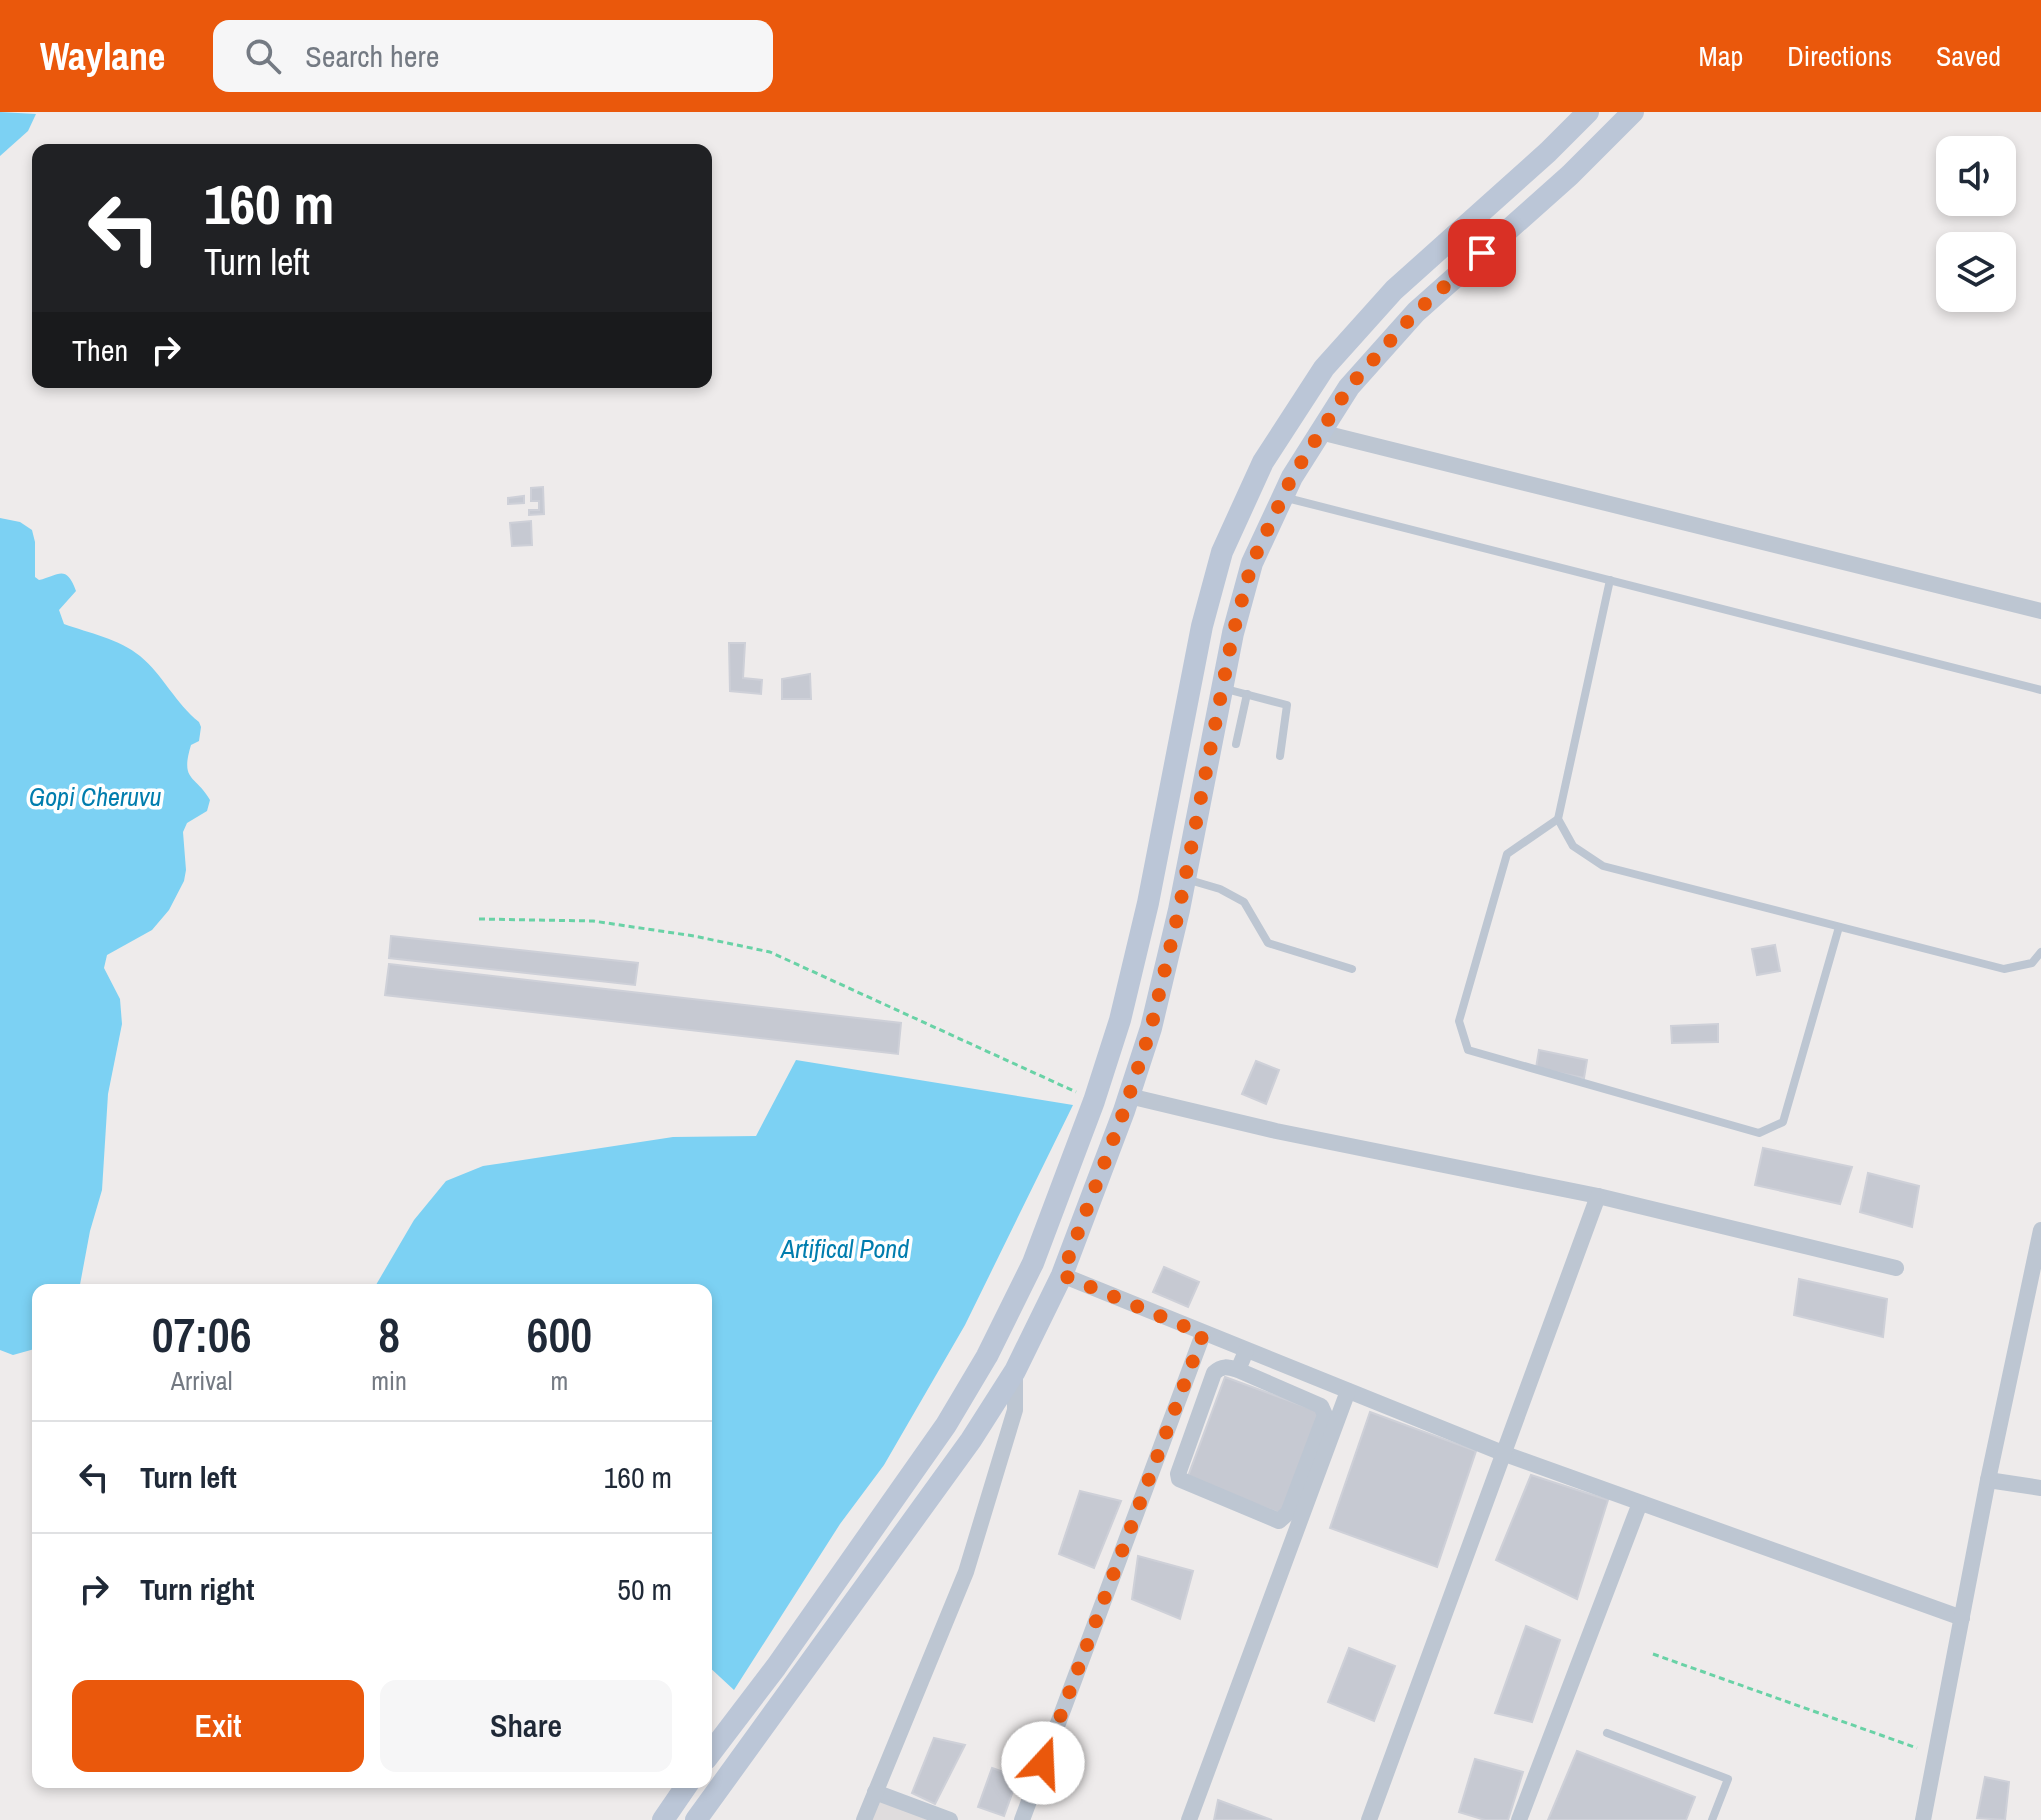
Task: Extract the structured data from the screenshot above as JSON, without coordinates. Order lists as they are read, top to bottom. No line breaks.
{"water":["Gopi Cheruvu","Artifical Pond"],"page":{"header":"Waylane","search":"Search here","nav":["Map","Directions","Saved"],"turn":["160 m","Turn left"],"then":"Then","eta":["07:06","Arrival","8","min","600","m"],"list":[{"name":"Turn left","value":"160 m"},{"name":"Turn right","value":"50 m"}],"buttons":["Exit","Share"]}}
